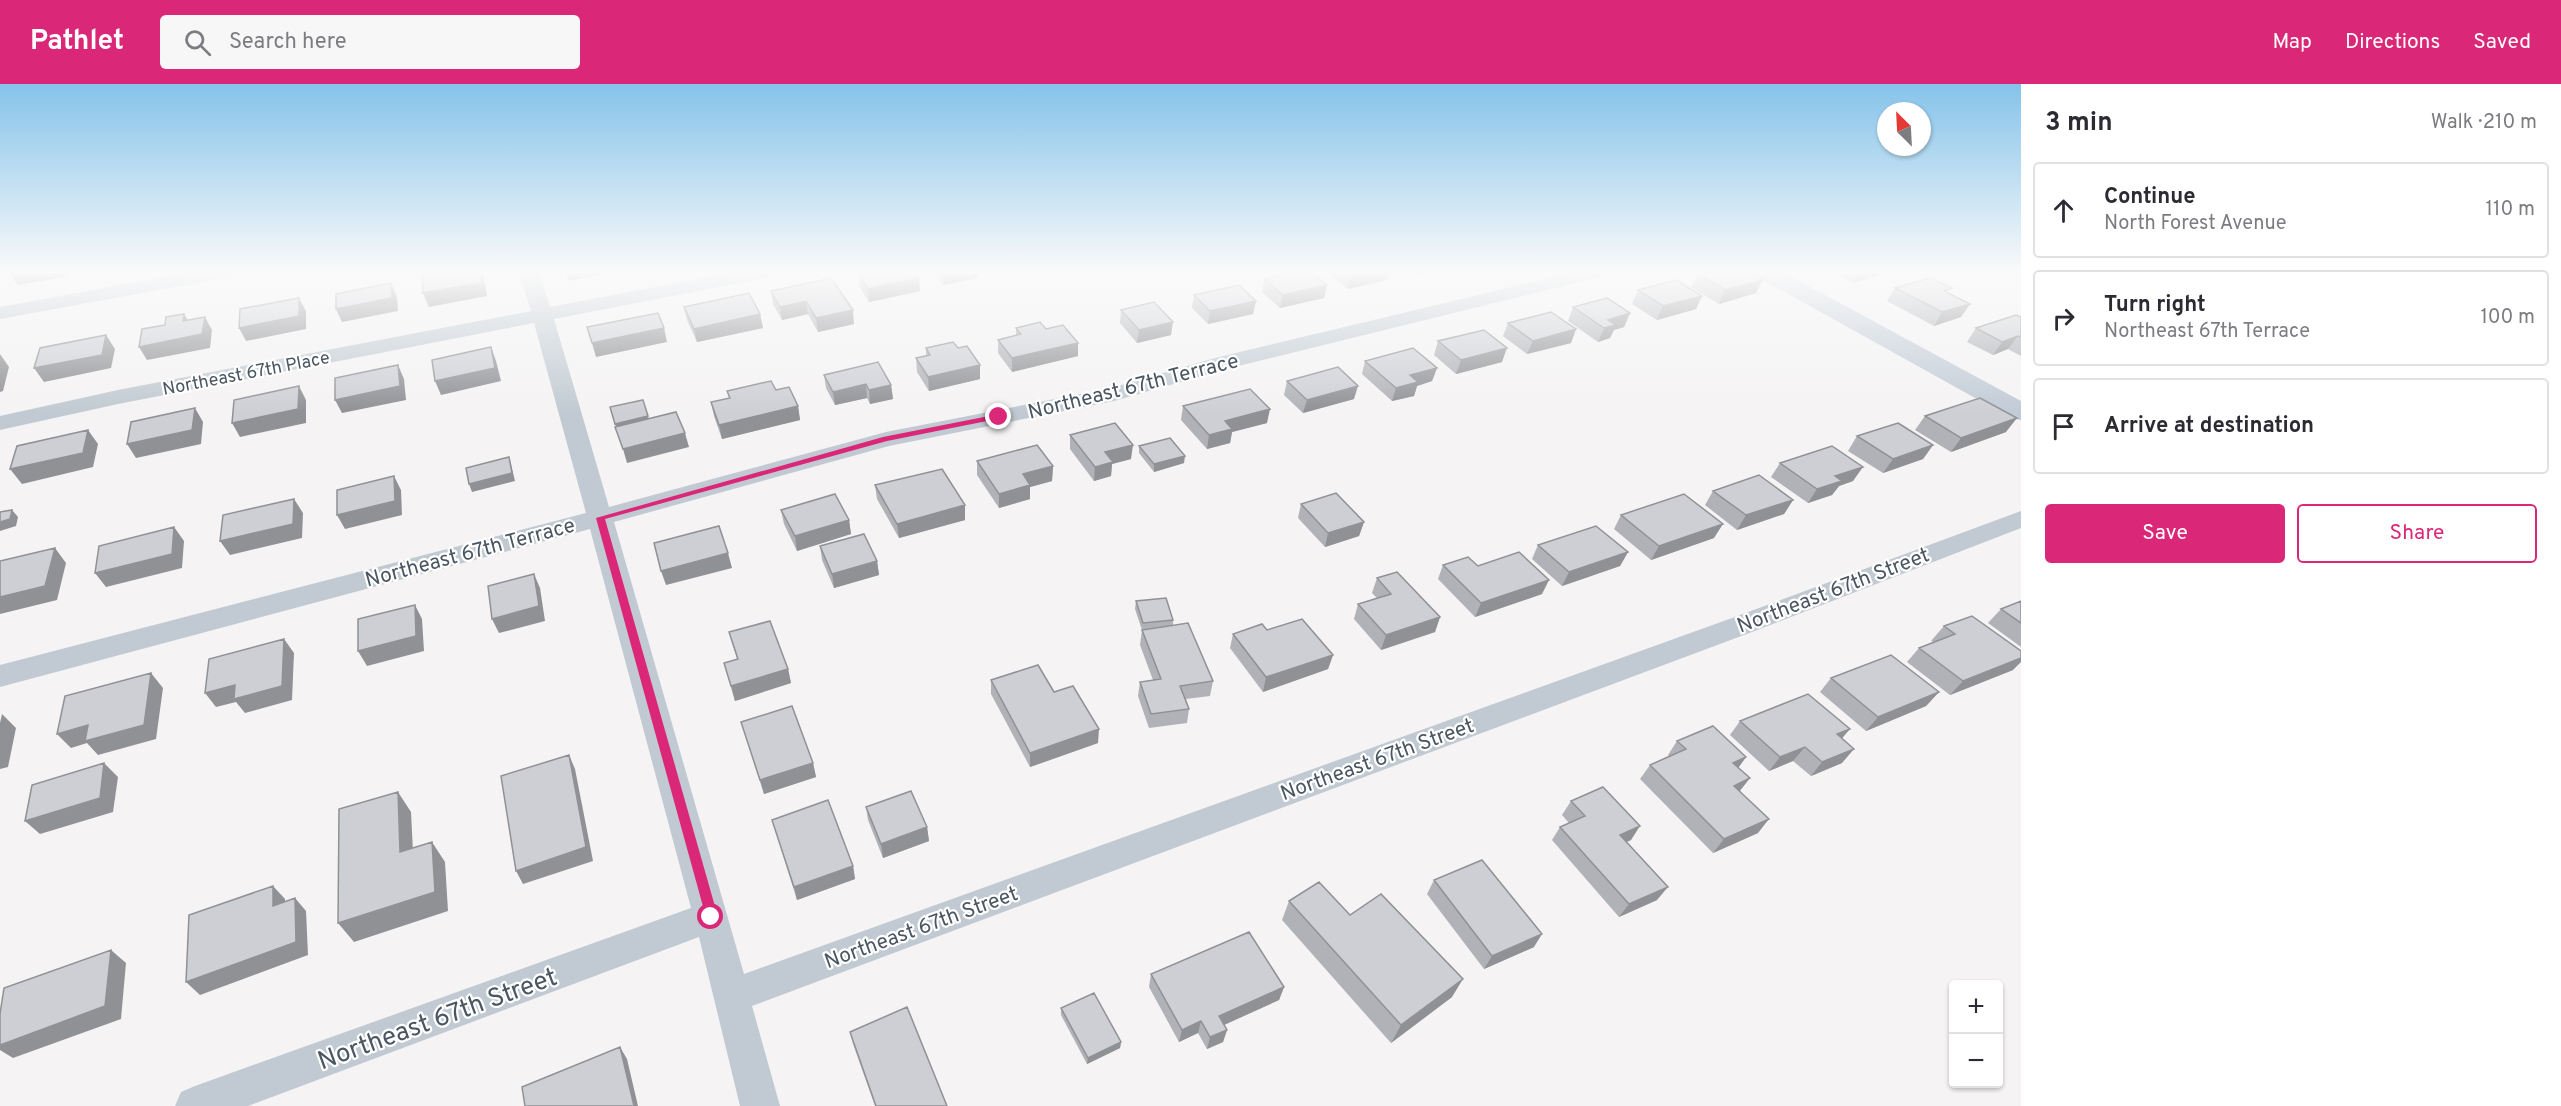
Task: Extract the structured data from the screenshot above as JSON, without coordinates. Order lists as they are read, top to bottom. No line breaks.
{"streets":{"street":["Northeast 67th Place","Northeast 67th Terrace","Northeast 67th Street"]},"north":"top left","page":{"header":"Pathlet","search":"Search here","nav":["Map","Directions","Saved"],"heading":["3 min","Walk · 210 m"],"list":[["Continue","North Forest Avenue","110 m"],["Turn right","Northeast 67th Terrace","100 m"],"Arrive at destination"],"buttons":["Save","Share"],"map_buttons":["+","−"]}}
